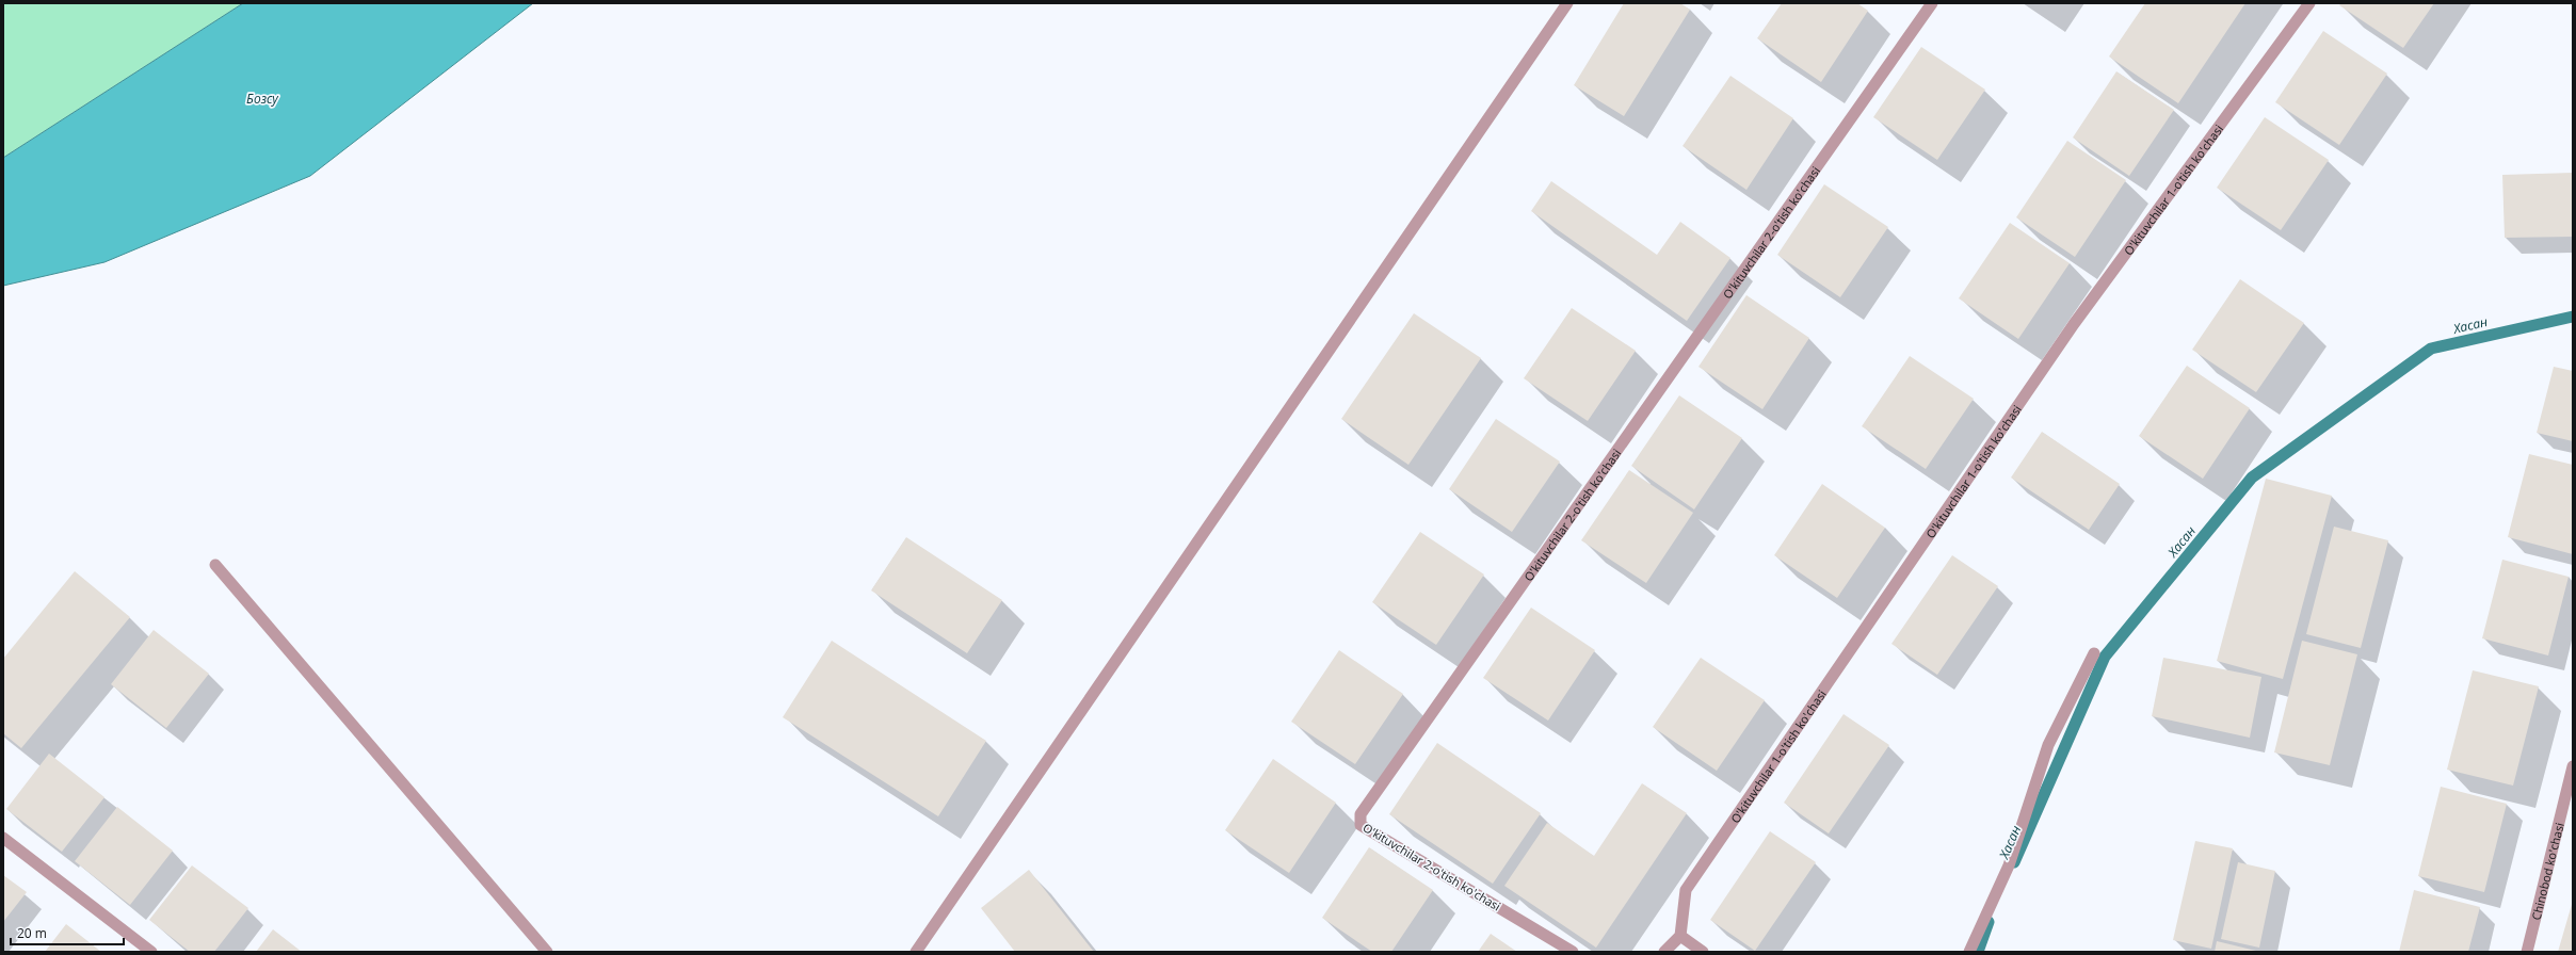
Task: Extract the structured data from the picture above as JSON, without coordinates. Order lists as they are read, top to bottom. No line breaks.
{"streets":{"street":["O'kituvchilar 1-o'tish ko'chasi","O'kituvchilar 2-o'tish ko'chasi","Chinobod ko'chasi"]},"water":["Бозсу","Хасан"],"scale_bar":"20 m"}
